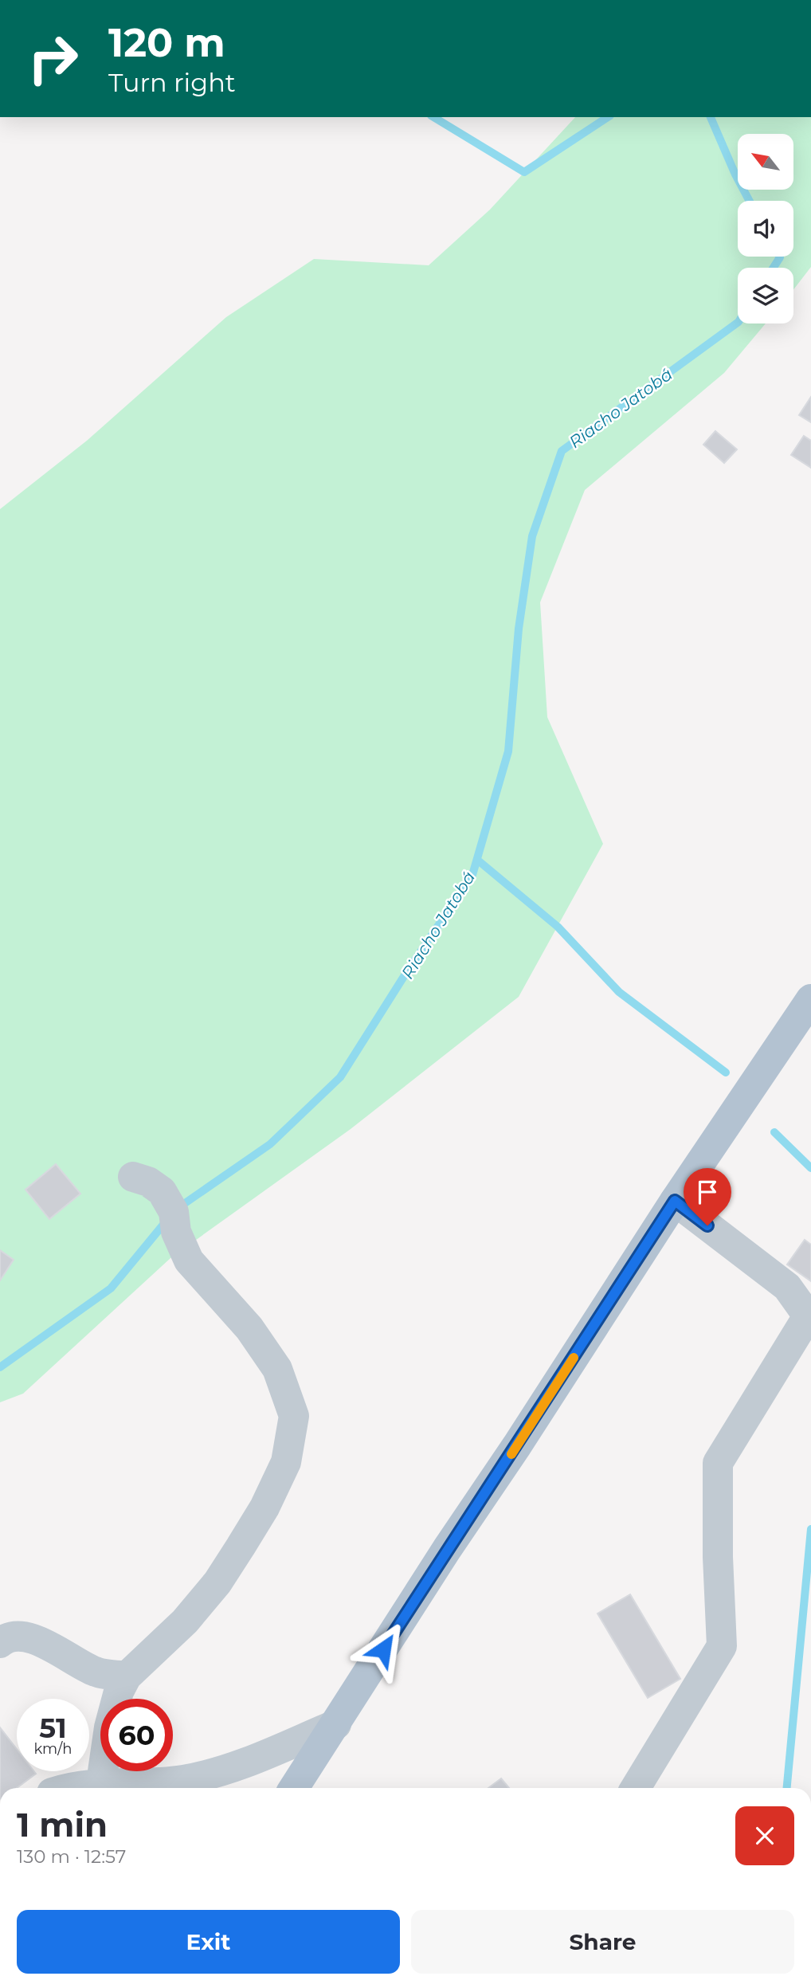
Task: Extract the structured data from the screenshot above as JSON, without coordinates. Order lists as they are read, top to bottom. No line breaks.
{"water":["Riacho Jatobá"],"north":"top left","page":{"turn":["120 m","Turn right"],"speed":"51 km/h","limit":"60","heading":["1 min","130 m · 12:57"],"buttons":["Exit","Share"]}}
